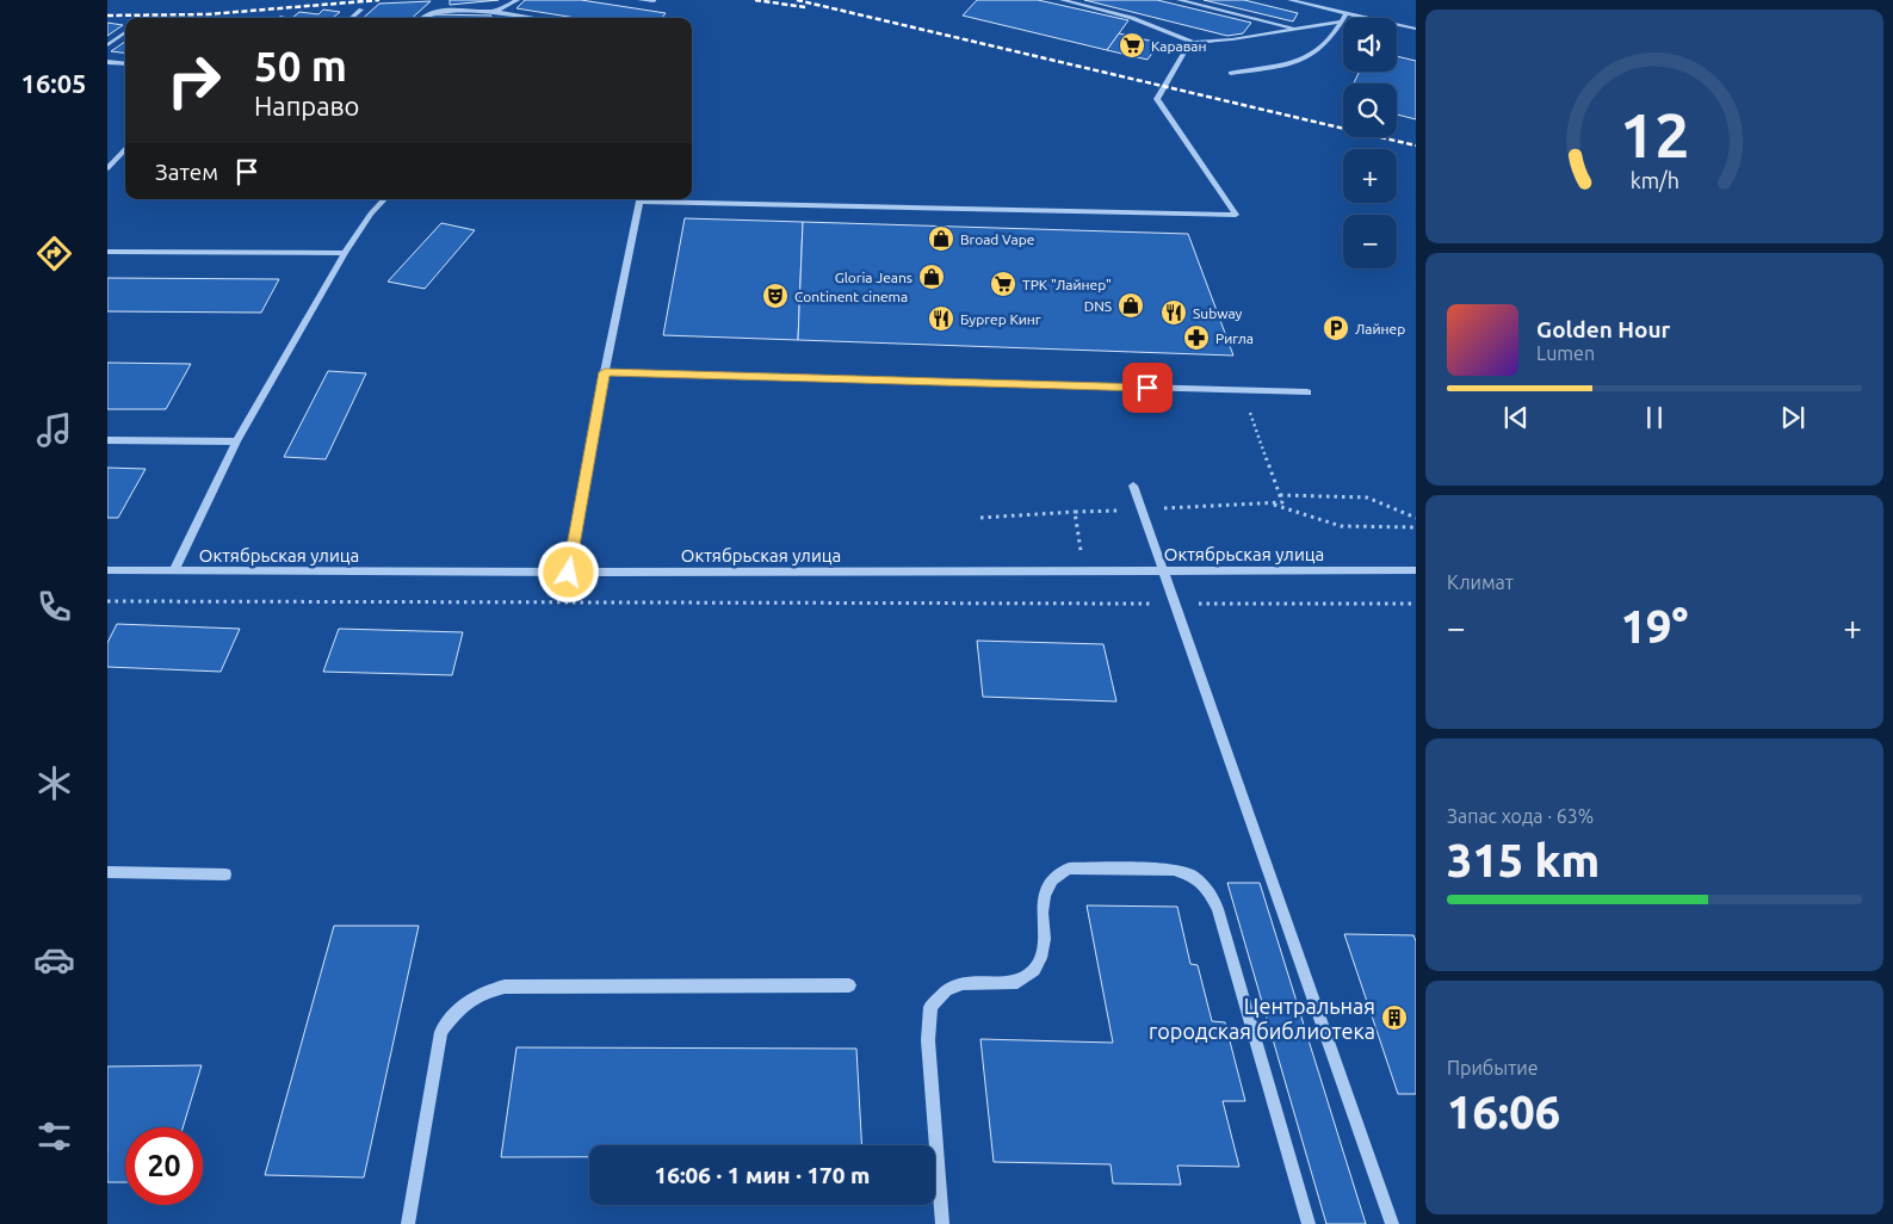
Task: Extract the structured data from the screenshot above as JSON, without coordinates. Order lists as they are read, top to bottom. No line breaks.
{"streets":{"street":["Октябрьская улица"]},"places":{"supermarket":["Караван","ТРК \"Лайнер\""],"shop":["Broad Vape","Gloria Jeans","DNS"],"theatre":["Continent cinema"],"restaurant":["Subway","Бургер Кинг"],"parking":["Лайнер"],"pharmacy":["Ригла"],"building":["Центральная городская библиотека"]},"page":{"tabs":"16:05","map_buttons":["+","−"],"turn":["50 m","Направо"],"then":"Затем","song":["Golden Hour","Lumen"],"tile":["Климат",["Запас хода · 63%","315 km"],["Прибытие","16:06"]],"heat":["−","19°","+"],"limit":"20","trip":"16:06 · 1 мин · 170 m","gauge":["12","km/h"]}}
